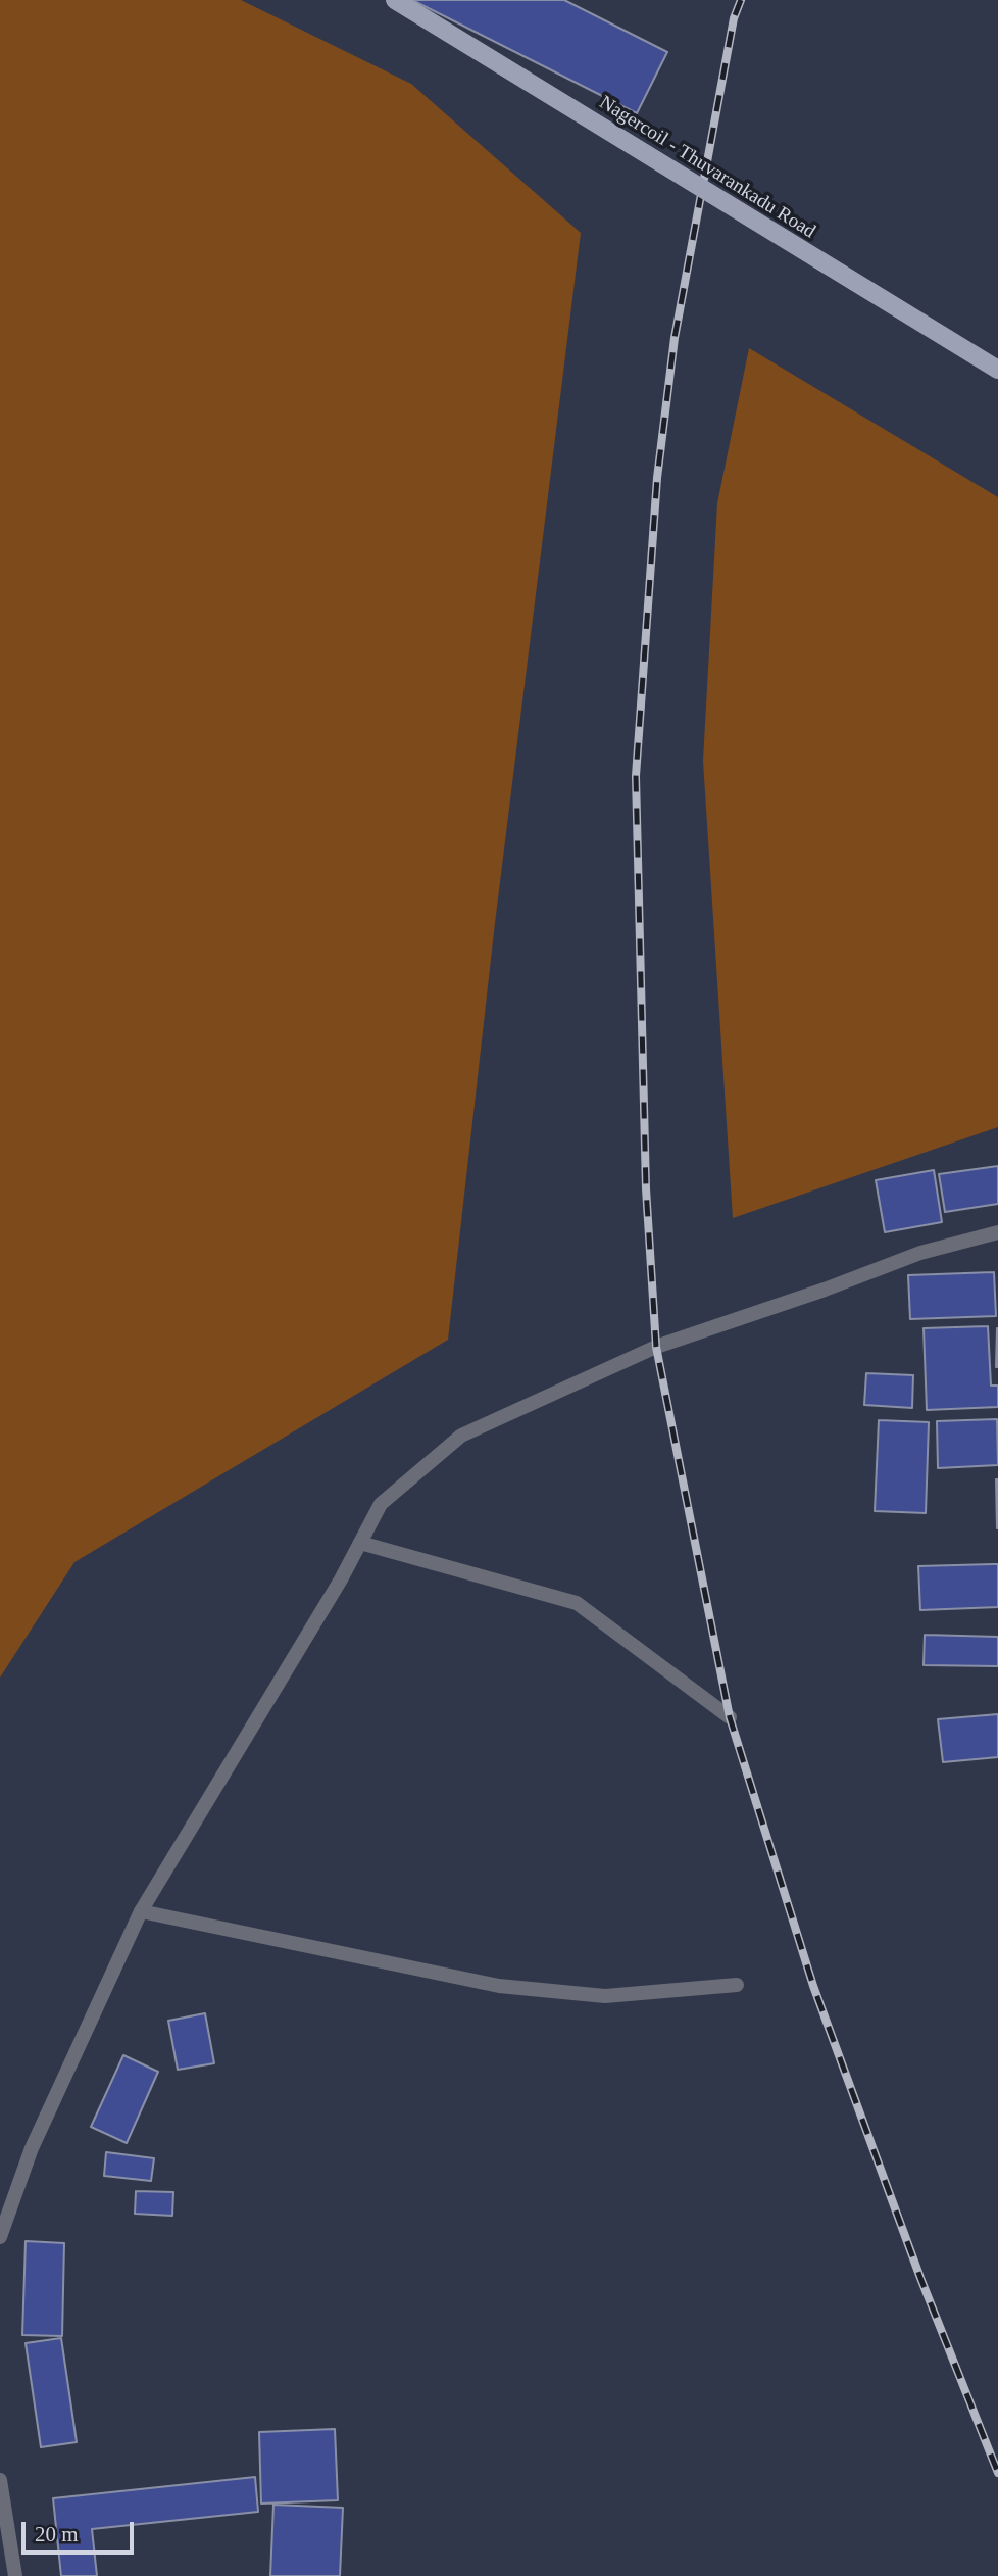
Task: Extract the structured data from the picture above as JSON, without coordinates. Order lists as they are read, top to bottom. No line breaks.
{"streets":{"main road":["Nagercoil - Thuvarankadu Road"]},"scale_bar":"20 m"}
